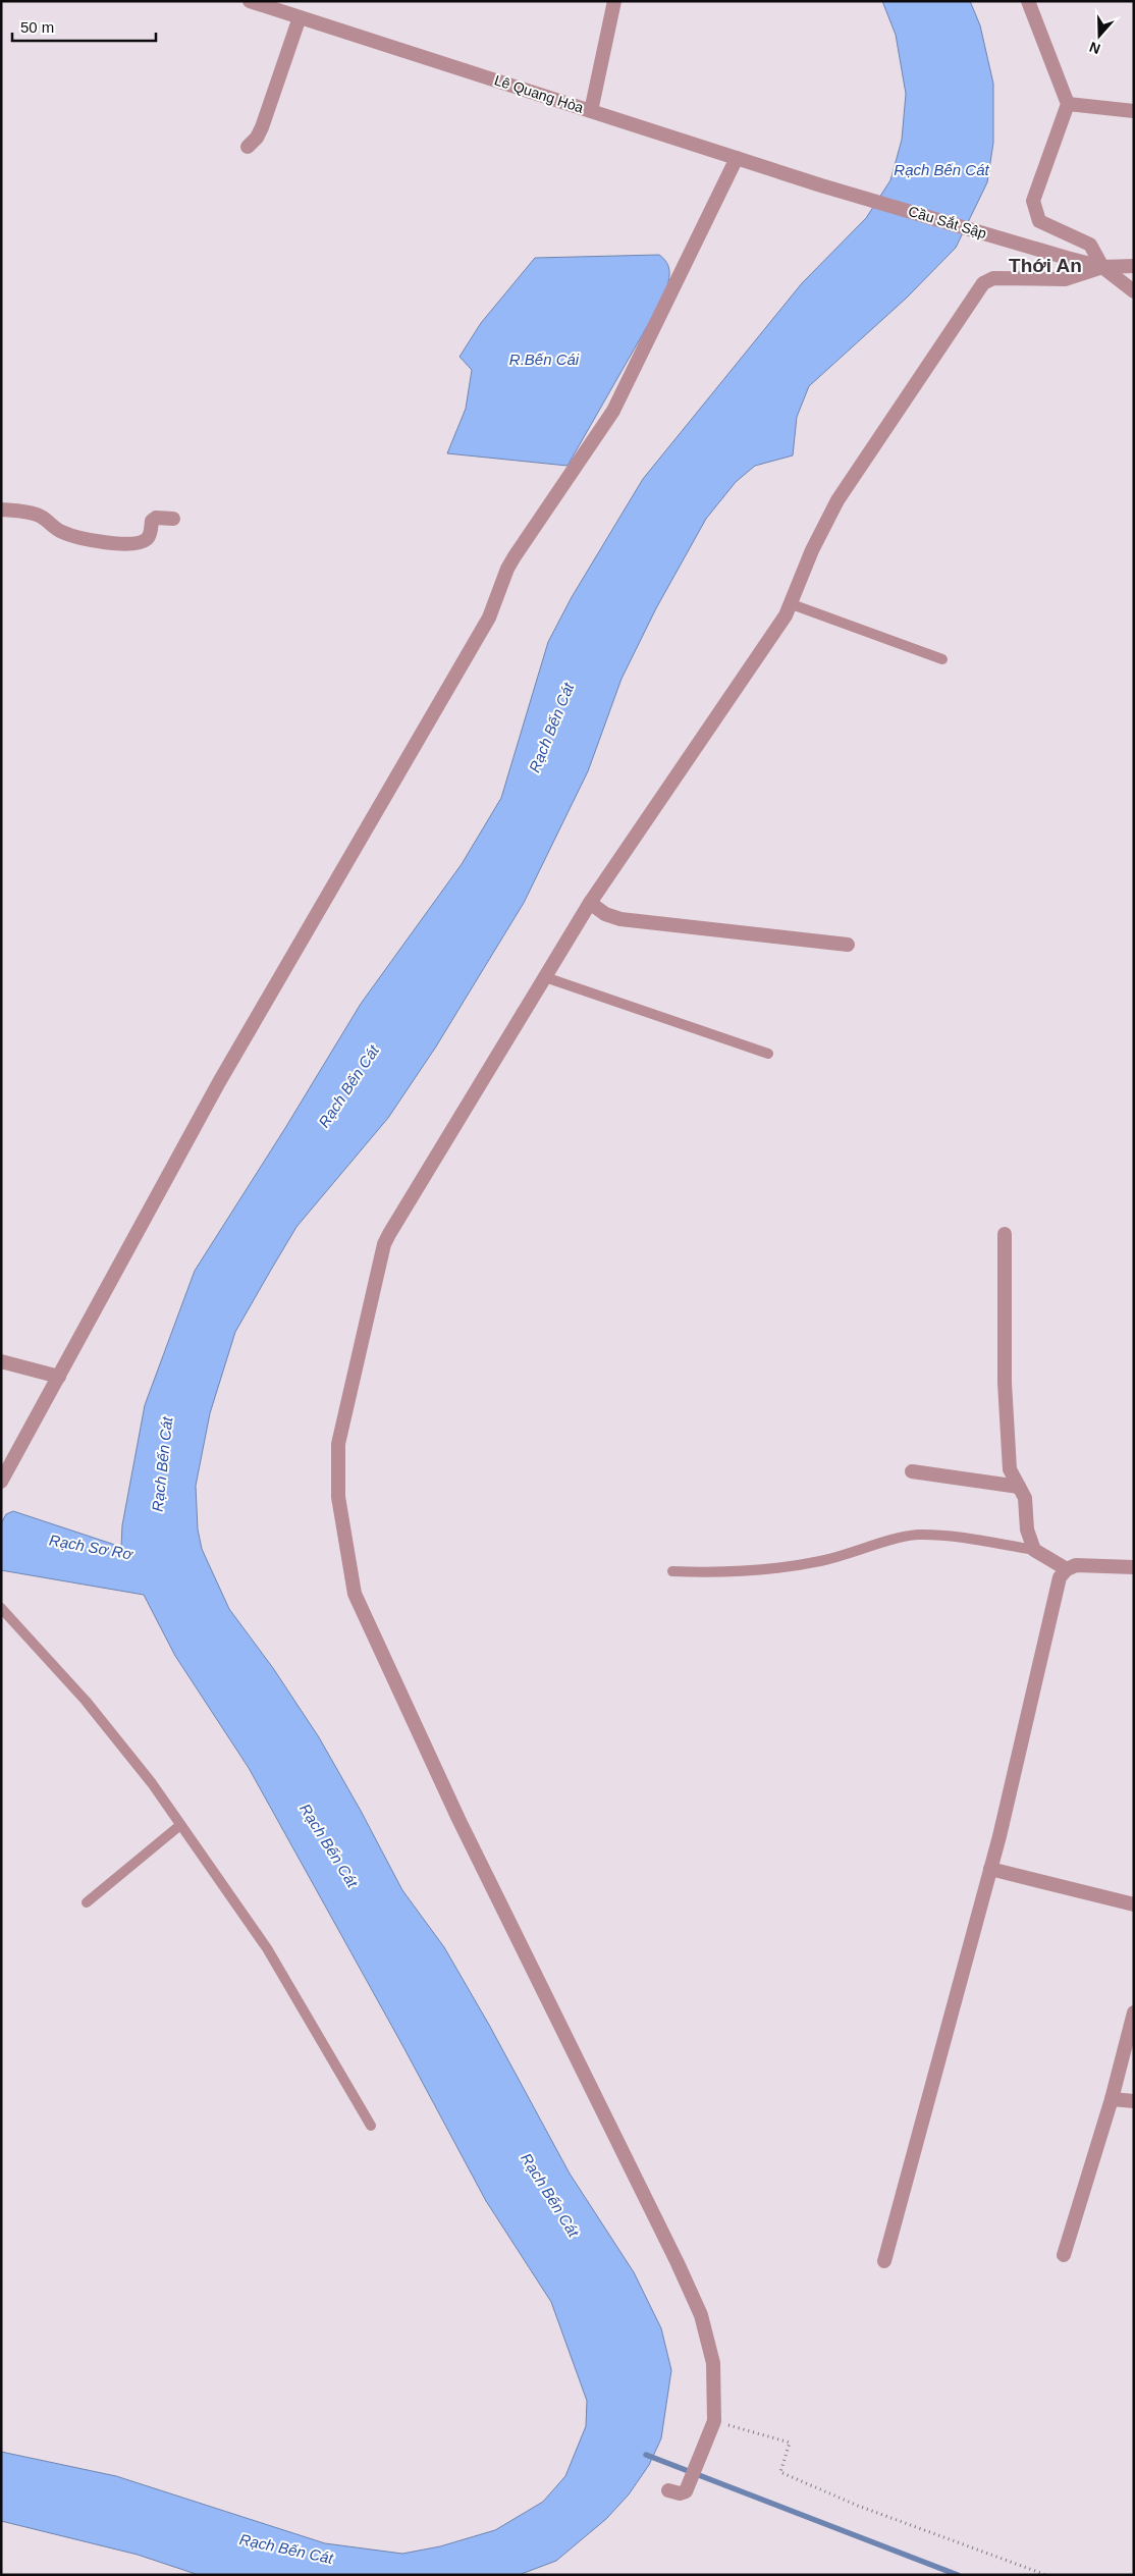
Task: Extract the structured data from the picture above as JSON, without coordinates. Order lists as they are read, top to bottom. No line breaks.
{"streets":{"street":["Lê Quang Hòa","Cầu Sắt Sập"]},"crossings":[["Lê Quang Hòa","Cầu Sắt Sập"]],"districts":["Thới An"],"water":["Rạch Bến Cát","R.Bến Cái","Rạch Sơ Rơ"],"scale_bar":"50 m","north":"bottom"}
